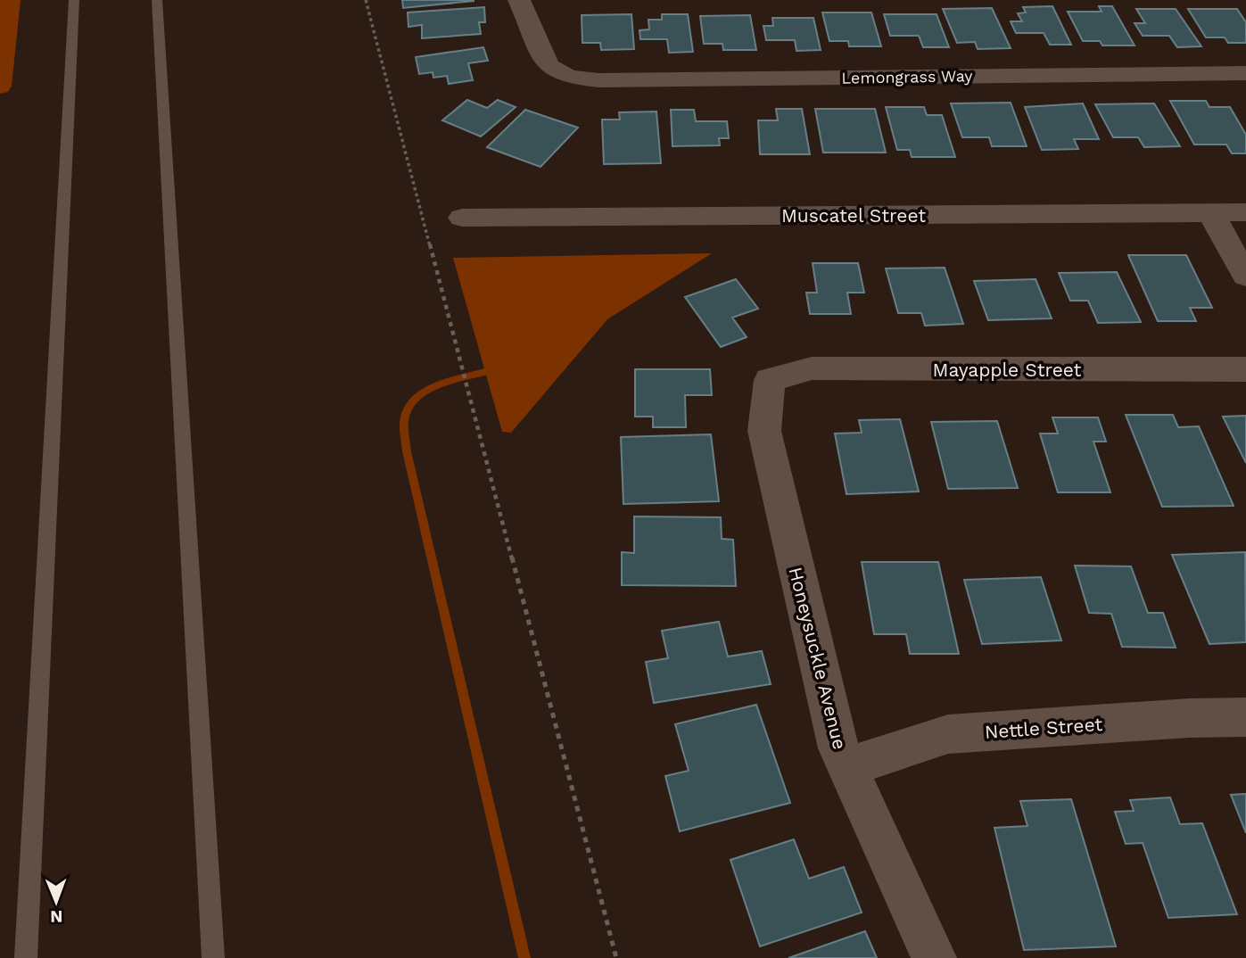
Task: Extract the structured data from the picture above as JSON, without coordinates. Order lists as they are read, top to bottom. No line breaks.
{"streets":{"street":["Lemongrass Way","Muscatel Street","Mayapple Street","Honeysuckle Avenue","Nettle Street"]},"crossings":[["Mayapple Street","Honeysuckle Avenue"],["Honeysuckle Avenue","Nettle Street"]],"north":"bottom"}
